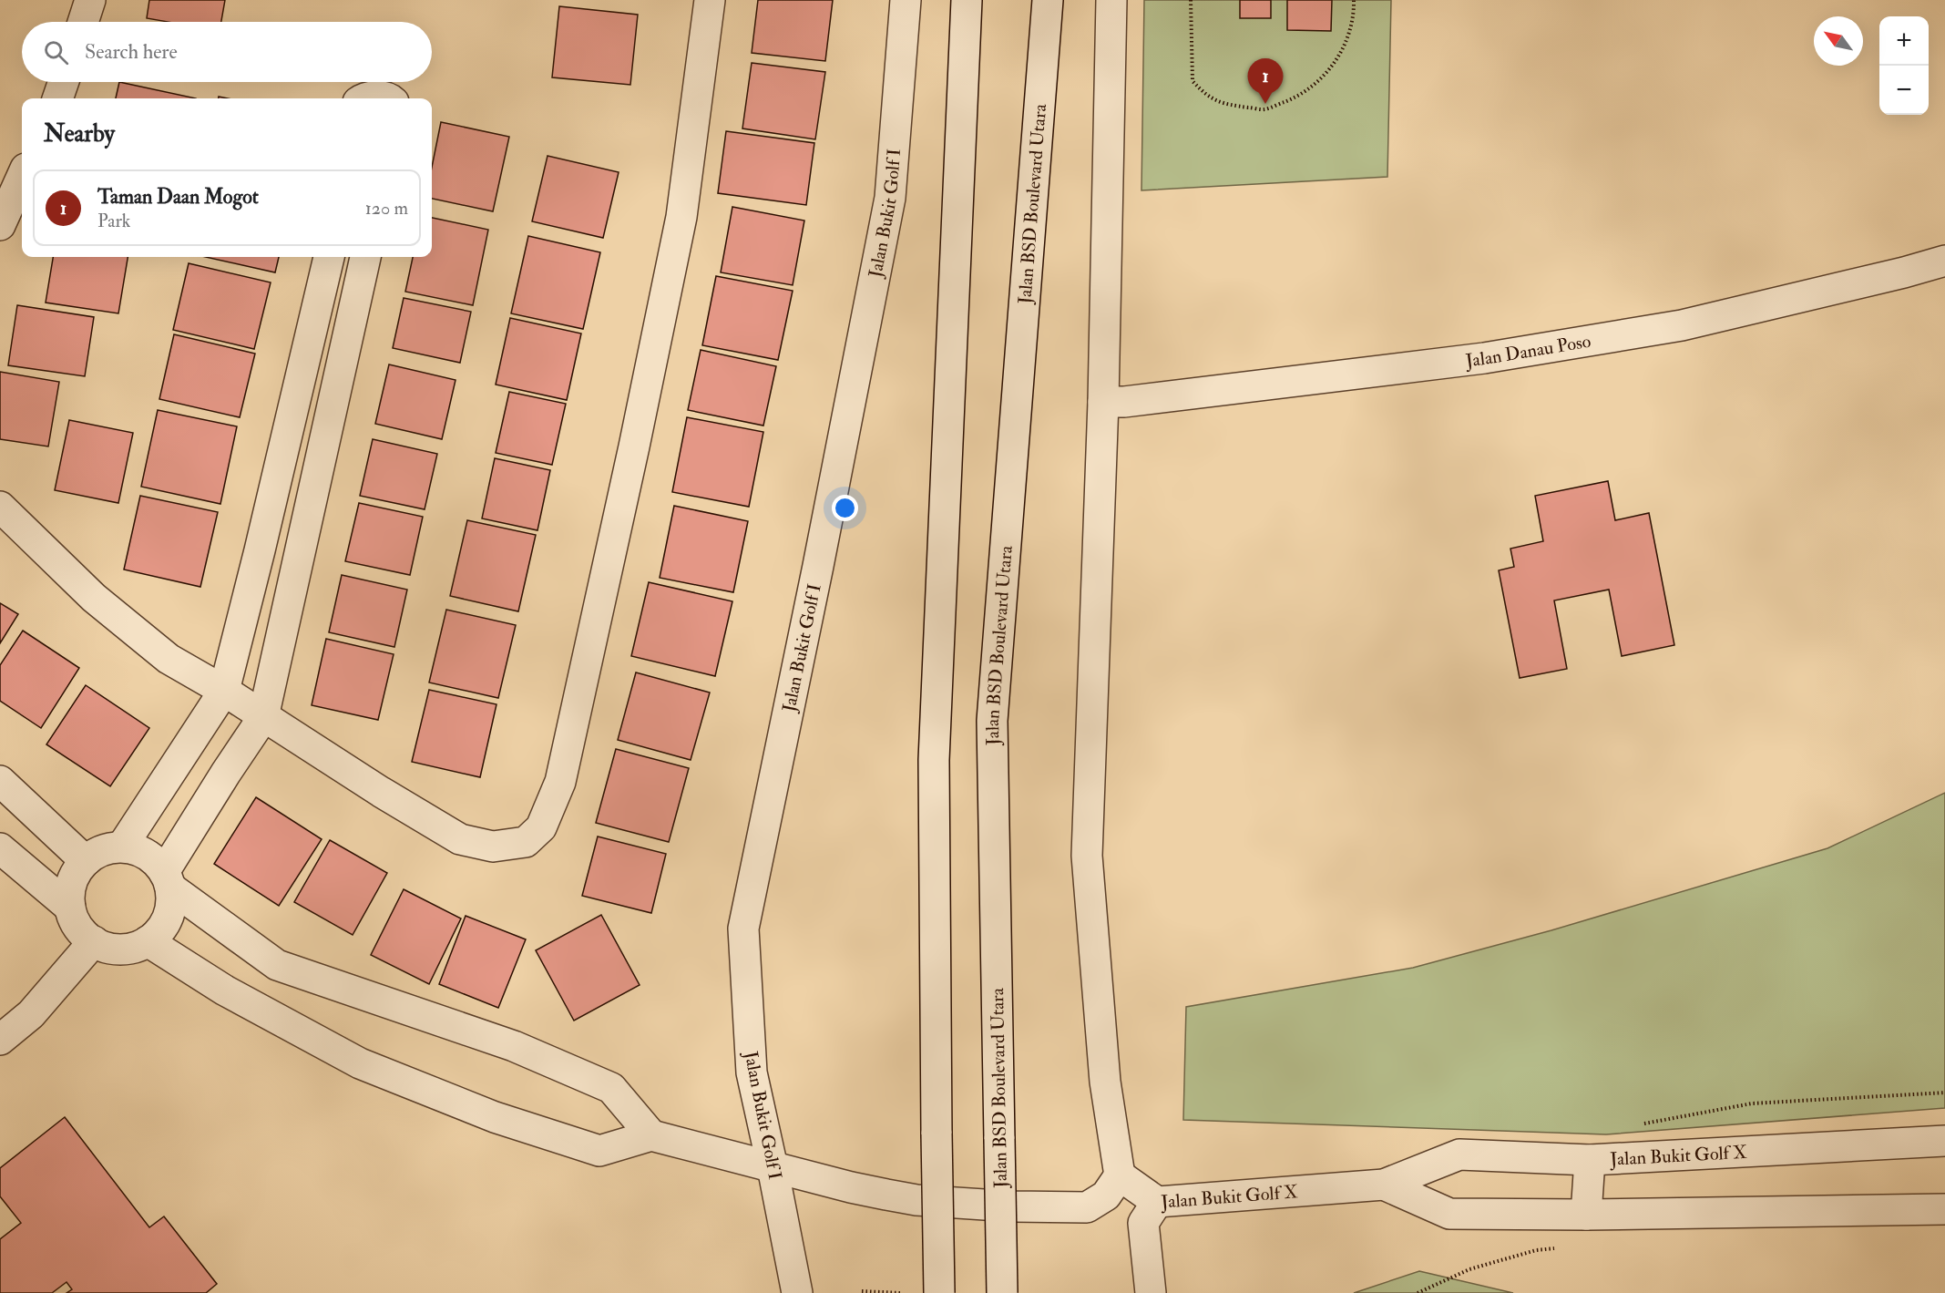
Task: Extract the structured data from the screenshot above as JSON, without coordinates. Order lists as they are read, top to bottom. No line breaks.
{"streets":{"street":["Jalan BSD Boulevard Utara","Jalan Bukit Golf I","Jalan Danau Poso","Jalan Bukit Golf X"]},"north":"top left","page":{"map_buttons":["+","−"],"search":"Search here","pins":"1","heading":"Nearby","list":[{"mark":"1","name":"Taman Daan Mogot","note":"Park","value":"120 m"}]}}
